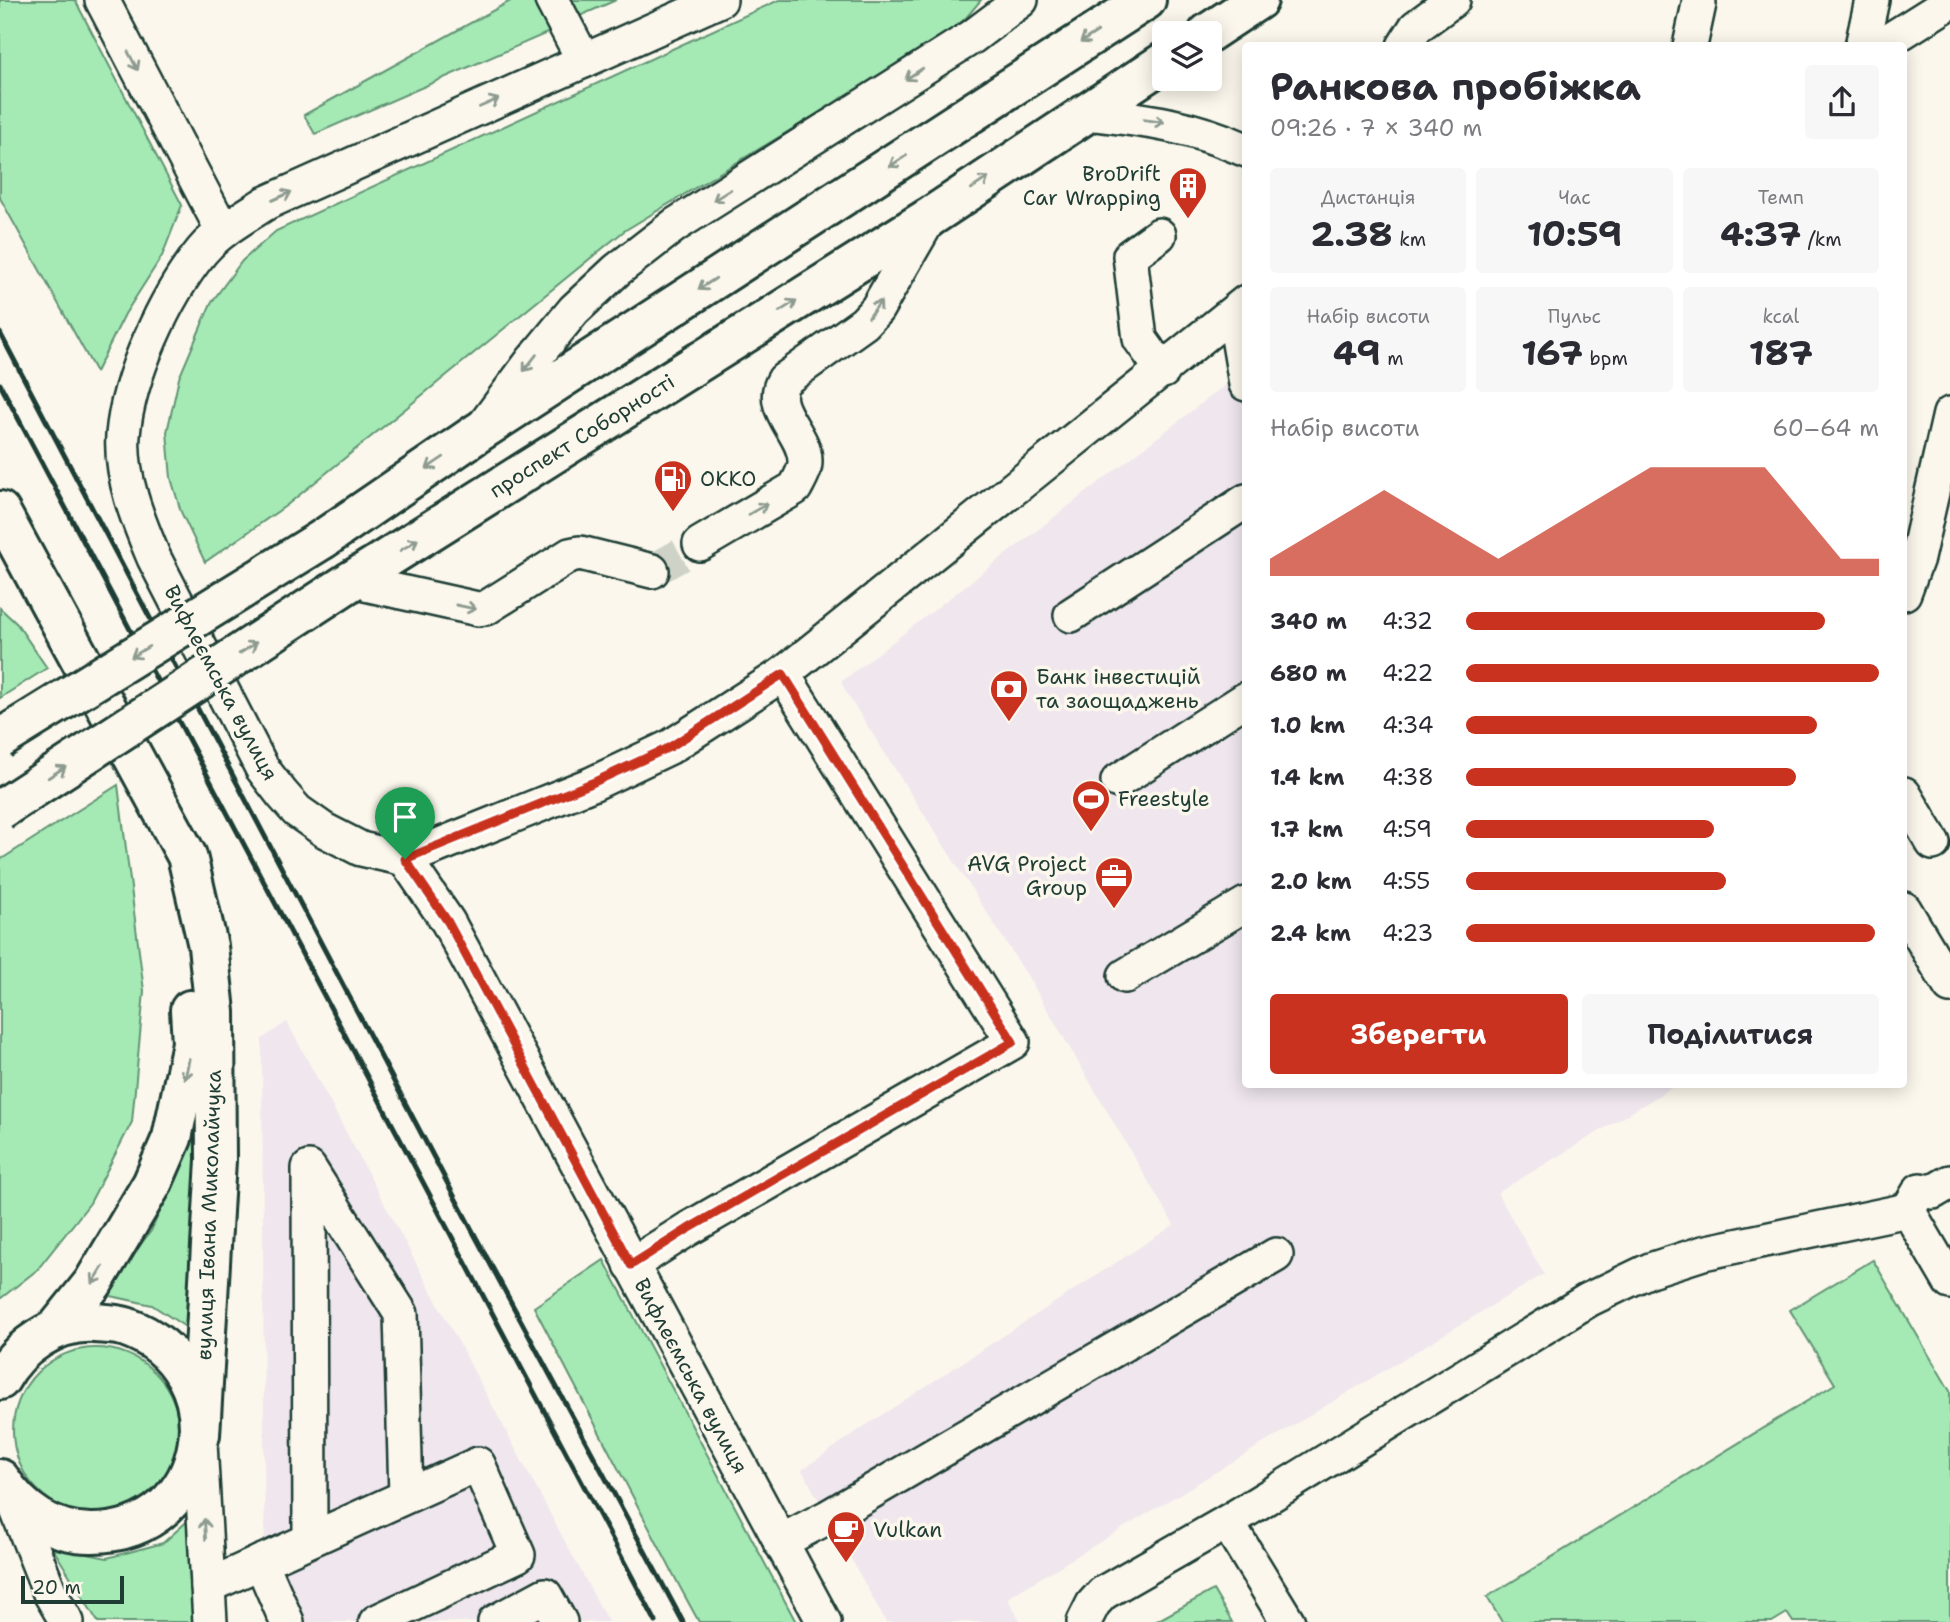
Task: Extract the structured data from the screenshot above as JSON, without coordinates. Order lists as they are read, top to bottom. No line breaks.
{"streets":{"main road":["проспект Соборності","вулиця Івана Миколайчука"],"street":["Вифлеємська вулиця"]},"places":{"building":["BroDrift Car Wrapping"],"fuel station":["ОККО"],"bank":["Банк інвестицій та заощаджень"],"sports":["Freestyle"],"office":["AVG Project Group"],"cafe":["Vulkan"]},"scale_bar":"20 m","page":{"heading":["Ранкова пробіжка","09:26 · 7 × 340 m"],"stats":[["Дистанція","2.38 km"],["Час","10:59"],["Темп","4:37 /km"],["Набір висоти","49 m"],["Пульс","167 bpm"],["kcal","187"]],"chart":["Набір висоти","60–64 m"],"list":[{"name":"340 m","note":"4:32"},{"name":"680 m","note":"4:22"},{"name":"1.0 km","note":"4:34"},{"name":"1.4 km","note":"4:38"},{"name":"1.7 km","note":"4:59"},{"name":"2.0 km","note":"4:55"},{"name":"2.4 km","note":"4:23"}],"buttons":["Зберегти","Поділитися"],"scale":"20 m"}}
